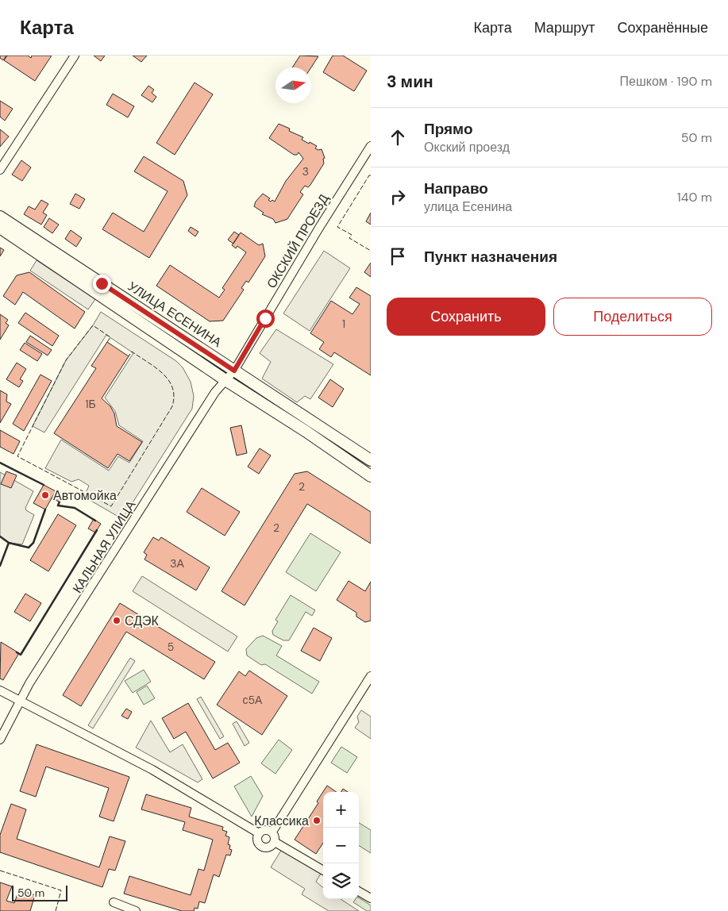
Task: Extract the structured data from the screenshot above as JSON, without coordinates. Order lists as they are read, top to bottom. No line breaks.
{"streets":{"main road":["УЛИЦА ЕСЕНИНА"],"street":["ОКСКИЙ ПРОЕЗД","КАЛЬНАЯ УЛИЦА"]},"crossings":[["ОКСКИЙ ПРОЕЗД","УЛИЦА ЕСЕНИНА"],["ОКСКИЙ ПРОЕЗД","КАЛЬНАЯ УЛИЦА"],["УЛИЦА ЕСЕНИНА","КАЛЬНАЯ УЛИЦА"]],"places":["Автомойка","СДЭК","Классика"],"house_numbers":["3","1","1Б","2","2","3А","5","с5А"],"scale_bar":"50 m","north":"right","page":{"header":"Карта","nav":["Карта","Маршрут","Сохранённые"],"heading":["3 мин","Пешком · 190 m"],"list":[["Прямо","Окский проезд","50 m"],["Направо","улица Есенина","140 m"],"Пункт назначения"],"buttons":["Сохранить","Поделиться"],"map_buttons":["+","−"],"scale":"50 m"}}
